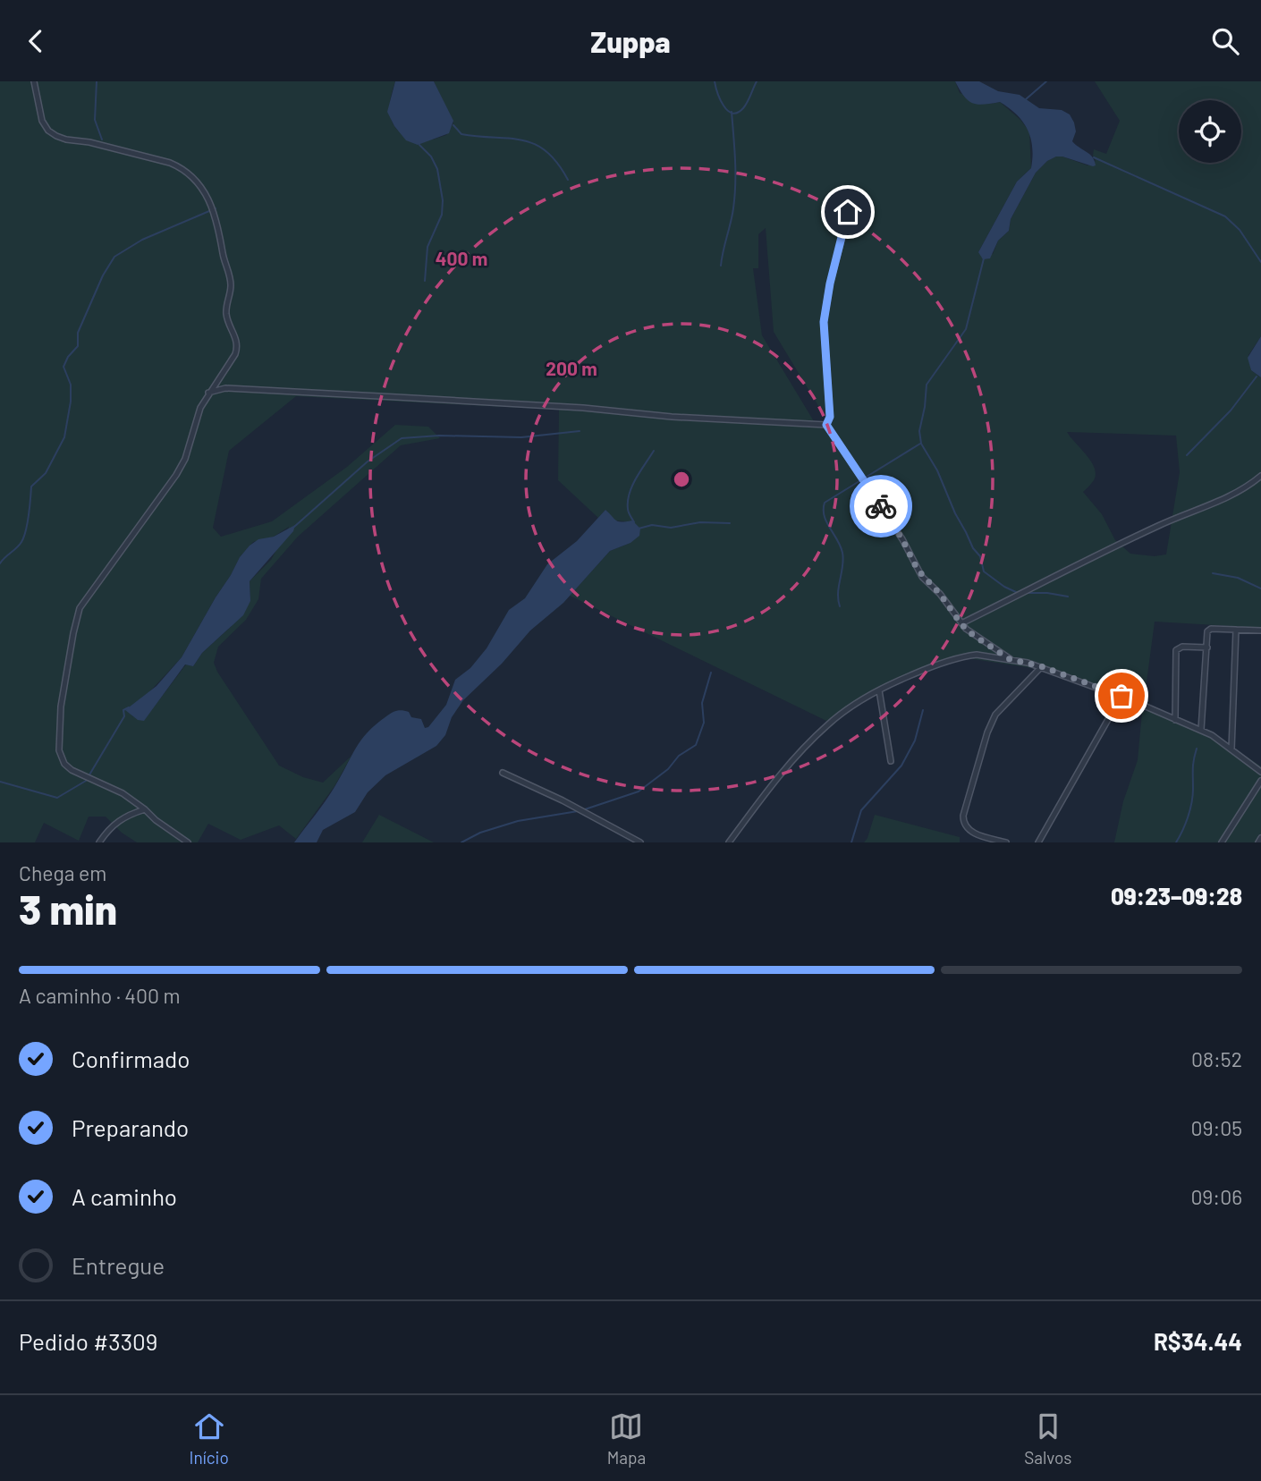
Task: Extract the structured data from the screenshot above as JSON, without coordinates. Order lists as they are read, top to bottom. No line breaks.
{"page":{"header":"Zuppa","heading":["3 min","Chega em","09:23–09:28"],"panel":["Pedido #3309","R$34.44"],"bar":"A caminho · 400 m","list":[["Confirmado","08:52"],["Preparando","09:05"],["A caminho","09:06"],"Entregue"],"tabs":["Início","Mapa","Salvos"]},"rings":["400 m","200 m"]}
